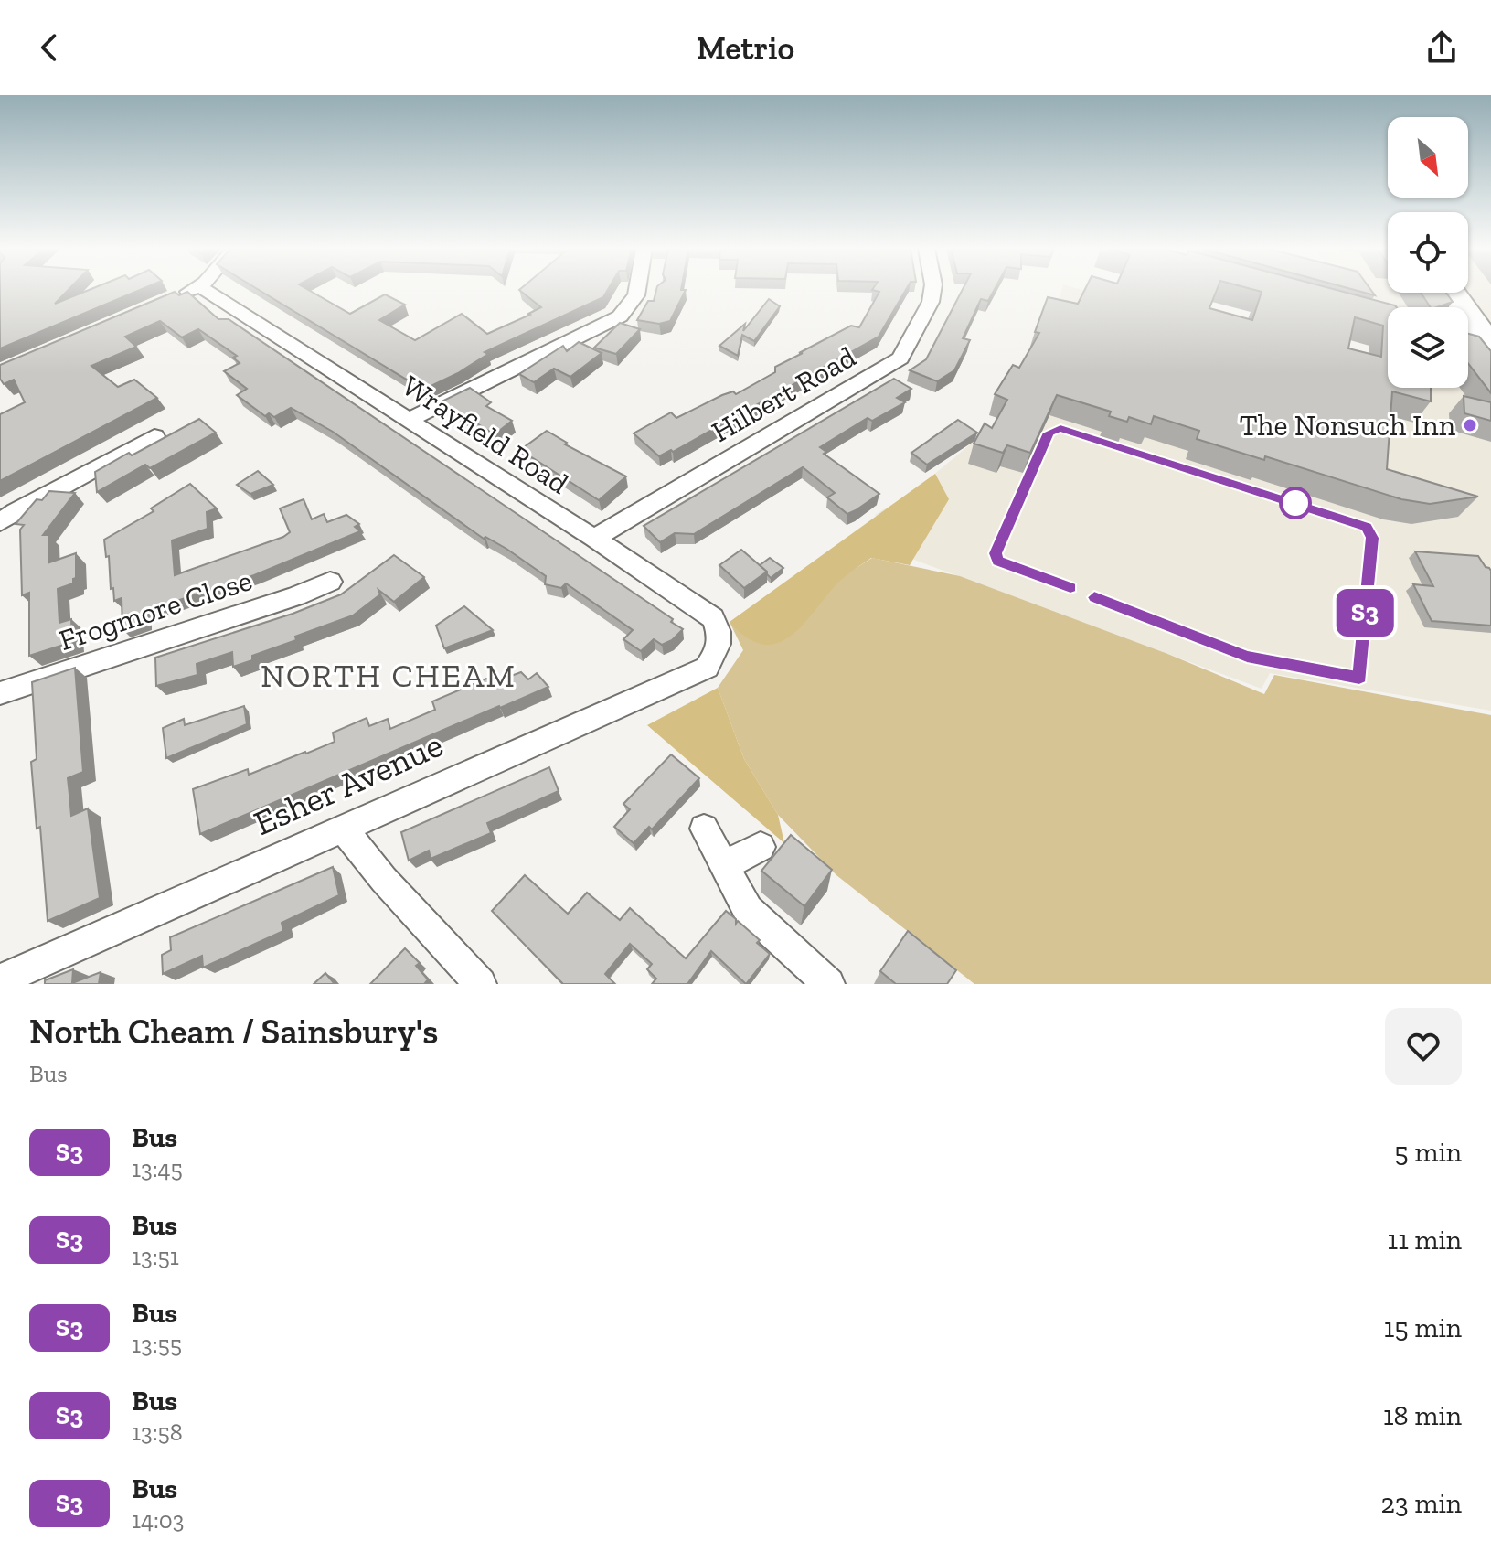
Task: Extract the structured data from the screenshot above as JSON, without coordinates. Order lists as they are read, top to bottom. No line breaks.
{"streets":{"street":["Hilbert Road","Wrayfield Road","Frogmore Close","Esher Avenue"]},"crossings":[["Hilbert Road","Wrayfield Road"],["Wrayfield Road","Esher Avenue"]],"districts":["NORTH CHEAM"],"places":["The Nonsuch Inn"],"lines":["bus line S3"],"north":"bottom right","page":{"header":"Metrio","on_map":"S3","heading":["North Cheam / Sainsbury's","Bus"],"list":[{"mark":"S3","name":"Bus","note":"13:45","value":"5 min"},{"mark":"S3","name":"Bus","note":"13:51","value":"11 min"},{"mark":"S3","name":"Bus","note":"13:55","value":"15 min"},{"mark":"S3","name":"Bus","note":"13:58","value":"18 min"},{"mark":"S3","name":"Bus","note":"14:03","value":"23 min"}]}}
